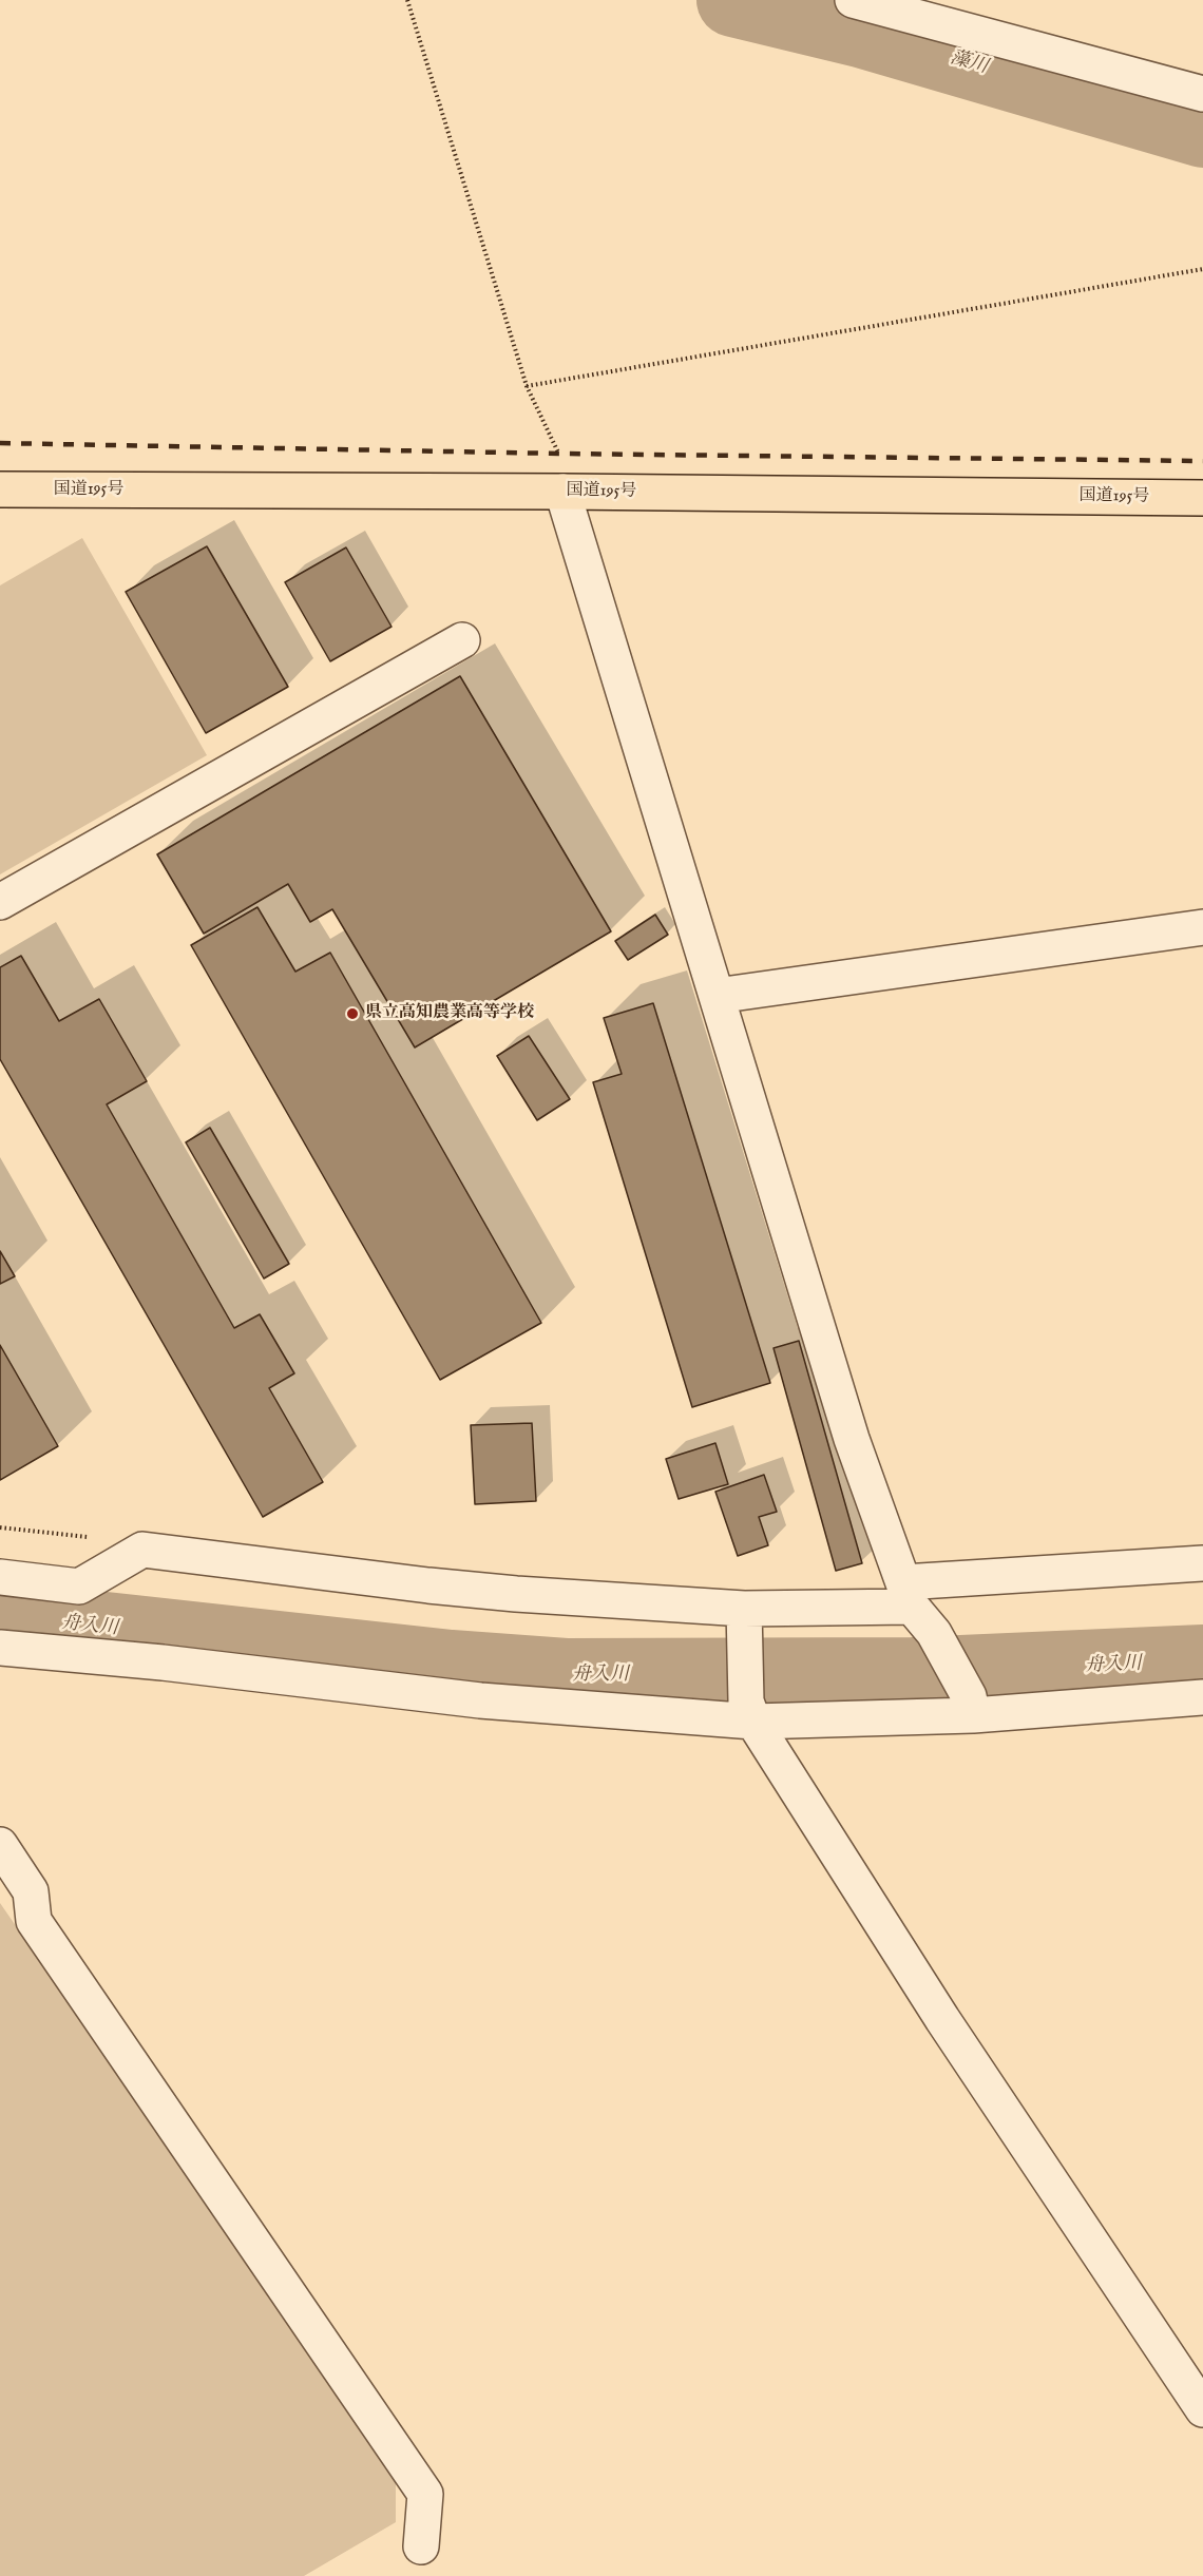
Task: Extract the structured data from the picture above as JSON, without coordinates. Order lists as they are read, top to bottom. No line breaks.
{"streets":{"highway":["国道195号"]},"water":["藻川","舟入川"],"places":["県立高知農業高等学校"]}
